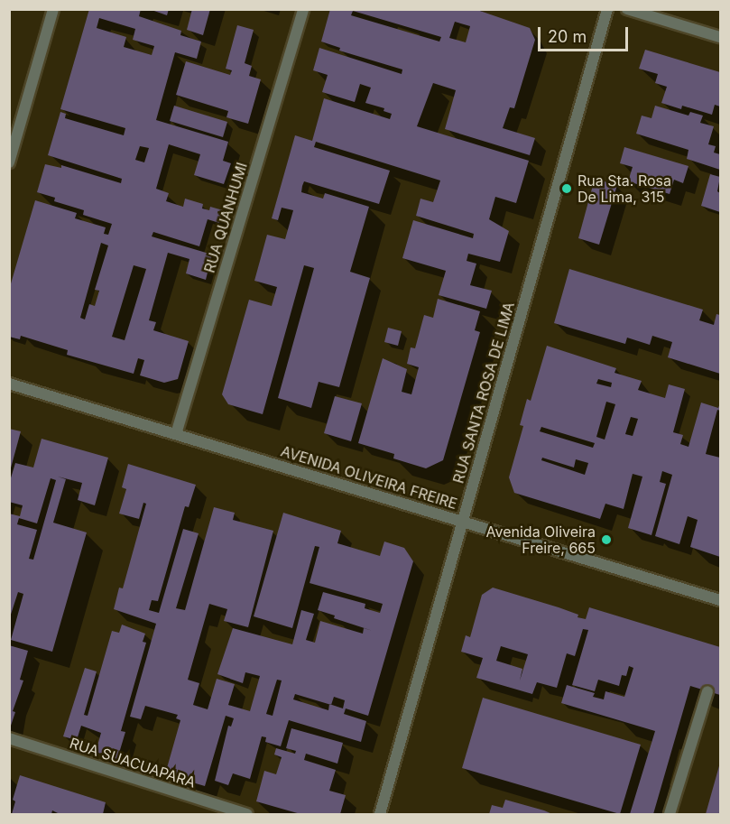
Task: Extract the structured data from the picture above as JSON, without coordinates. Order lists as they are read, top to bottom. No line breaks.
{"streets":{"street":["RUA QUANHUMI","RUA SANTA ROSA DE LIMA","AVENIDA OLIVEIRA FREIRE","RUA SUACUAPARA"]},"crossings":[["RUA QUANHUMI","AVENIDA OLIVEIRA FREIRE"],["RUA SANTA ROSA DE LIMA","AVENIDA OLIVEIRA FREIRE"]],"places":["Rua Sta. Rosa De Lima, 315","Avenida Oliveira Freire, 665"],"scale_bar":"20 m"}
